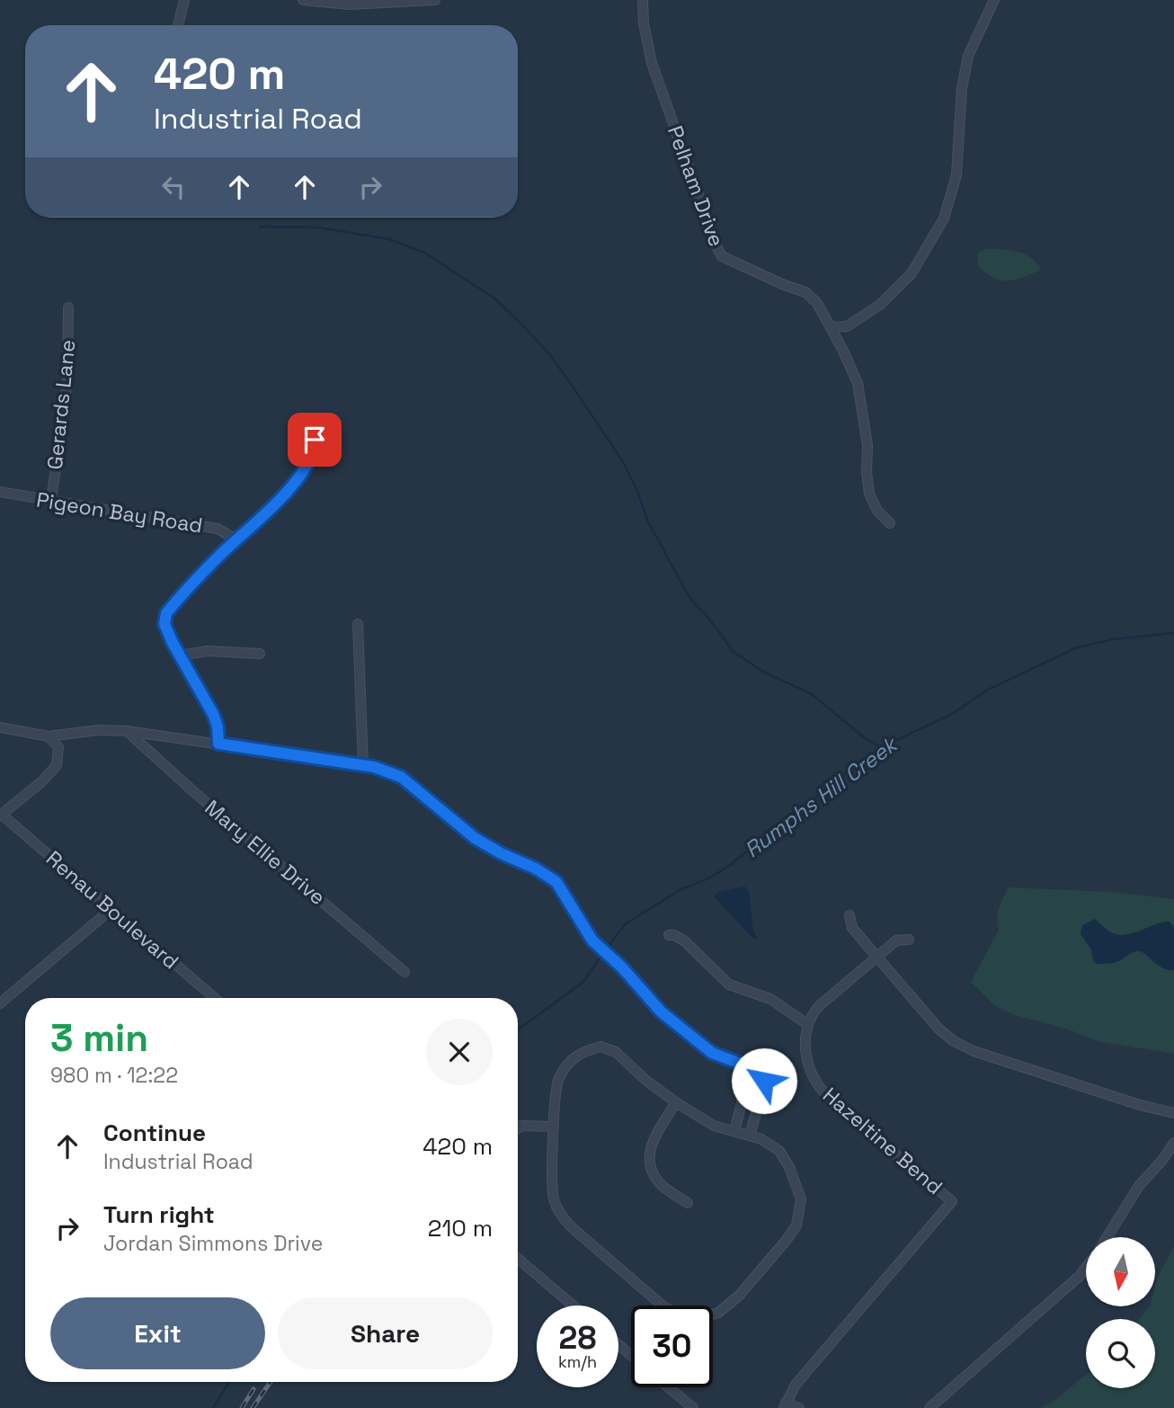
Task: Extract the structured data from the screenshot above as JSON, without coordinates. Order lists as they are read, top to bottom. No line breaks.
{"streets":{"street":["Pelham Drive","Gerards Lane","Pigeon Bay Road","Mary Ellie Drive","Renau Boulevard","Hazeltine Bend"]},"crossings":[["Gerards Lane","Pigeon Bay Road"]],"water":["Rumphs Hill Creek"],"north":"bottom","page":{"turn":["420 m","Industrial Road"],"heading":["3 min","980 m · 12:22"],"list":[{"name":"Continue","note":"Industrial Road","value":"420 m"},{"name":"Turn right","note":"Jordan Simmons Drive","value":"210 m"}],"buttons":["Exit","Share"],"speed":"28 km/h","limit":"30"}}
